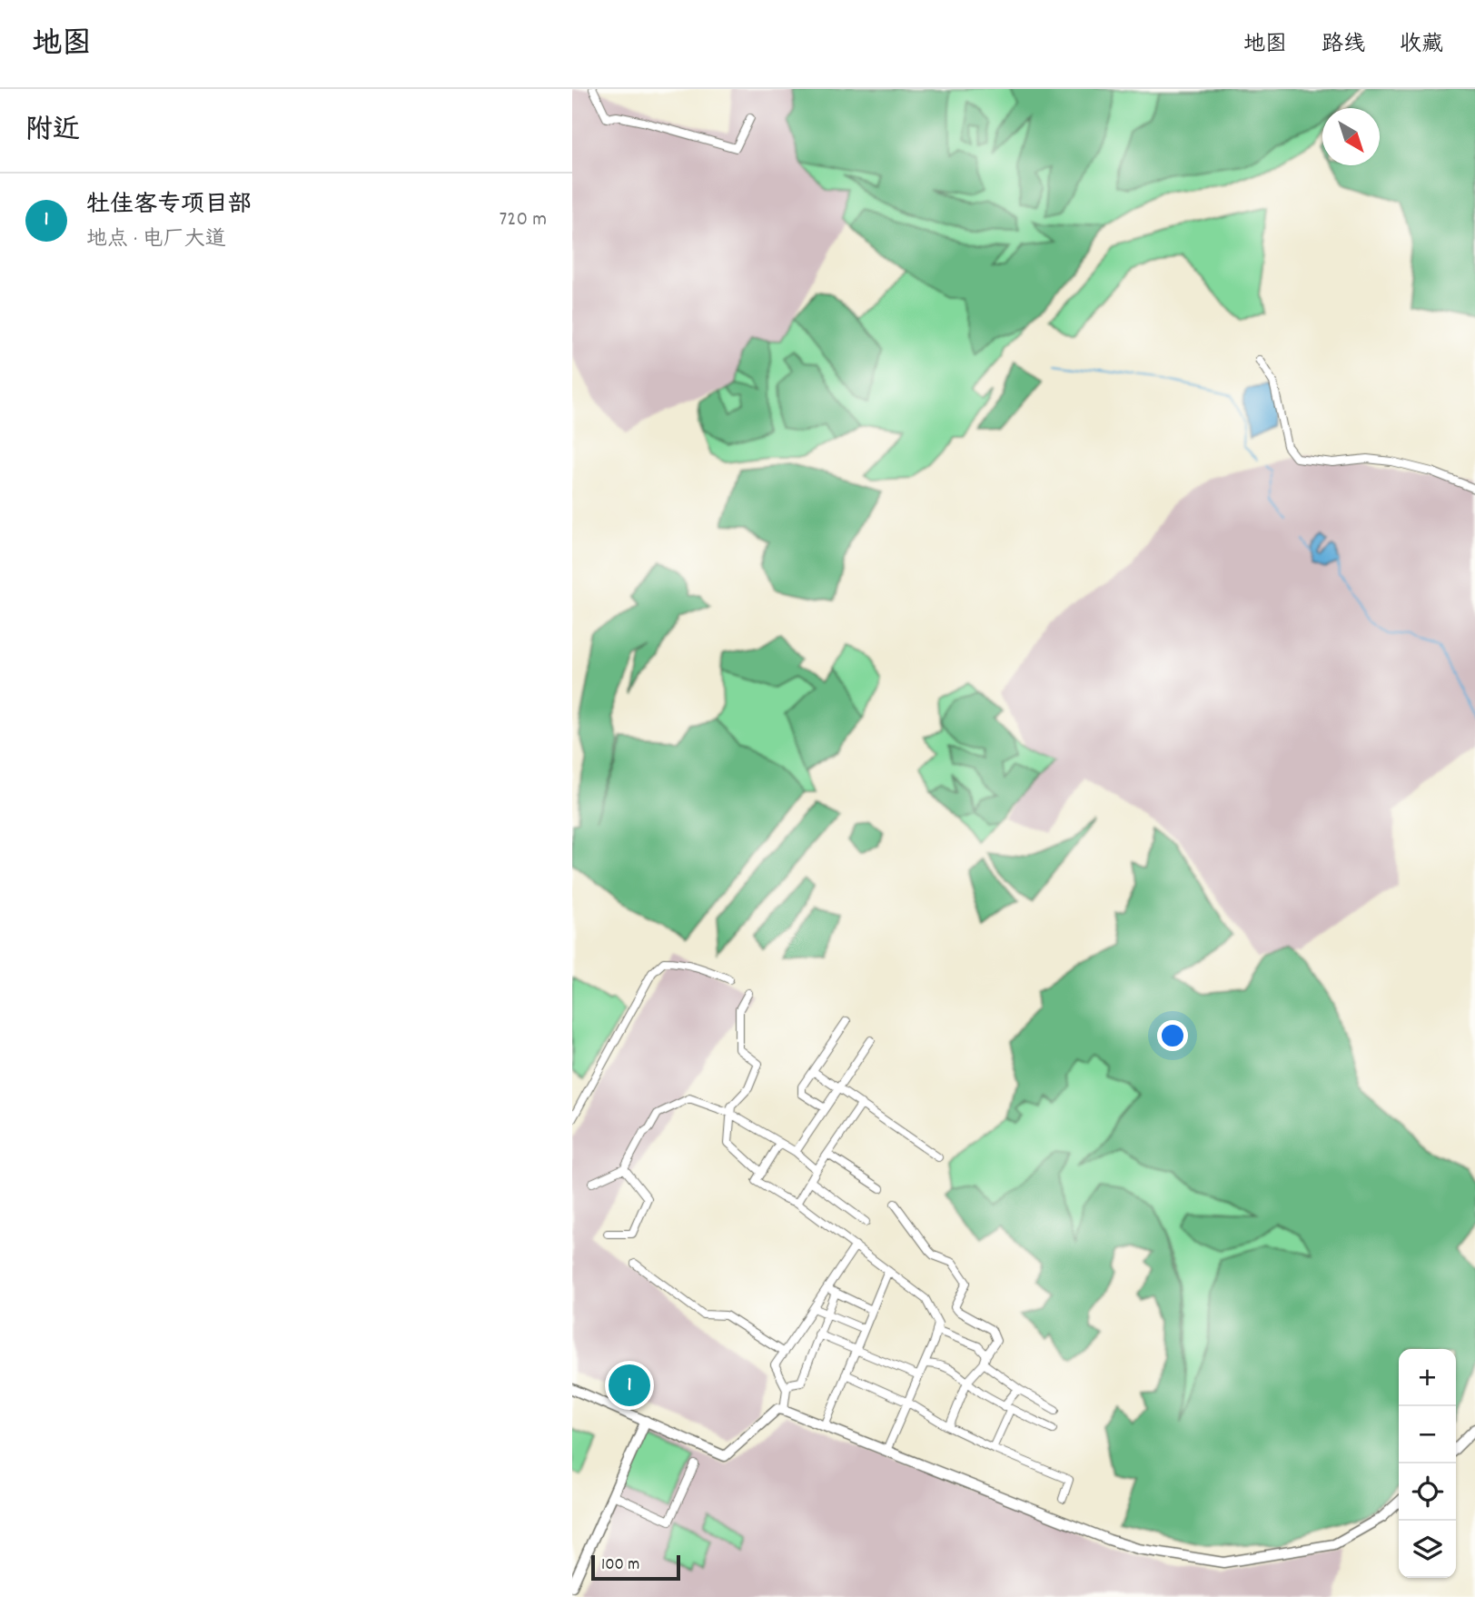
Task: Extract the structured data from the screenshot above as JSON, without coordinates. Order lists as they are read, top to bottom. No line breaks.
{"scale_bar":"100 m","north":"bottom right","page":{"header":"地图","nav":["地图","路线","收藏"],"heading":"附近","list":[{"mark":"1","name":"牡佳客专项目部","note":"地点 · 电厂大道","value":"720 m"}],"map_buttons":["+","−"],"pins":"1","scale":"100 m"}}
